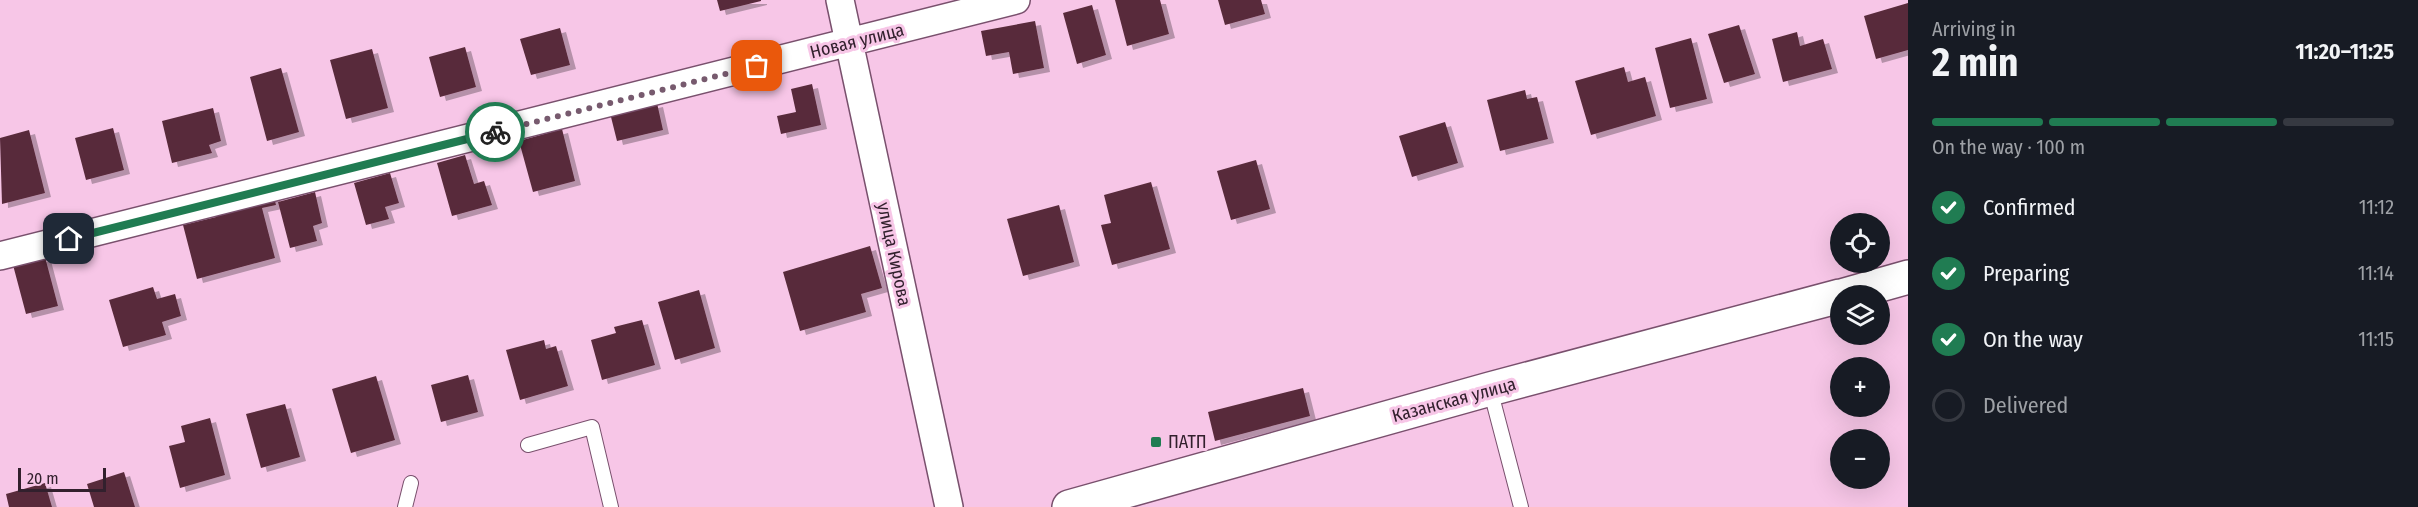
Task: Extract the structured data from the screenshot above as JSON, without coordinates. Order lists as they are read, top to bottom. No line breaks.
{"streets":{"street":["Новая улица","улица Кирова","Казанская улица"]},"crossings":[["Новая улица","улица Кирова"]],"places":{"transit":["ПАТП"]},"scale_bar":"20 m","page":{"heading":["2 min","Arriving in","11:20–11:25"],"bar":"On the way · 100 m","list":[["Confirmed","11:12"],["Preparing","11:14"],["On the way","11:15"],"Delivered"],"map_buttons":["+","−"],"scale":"20 m"}}
